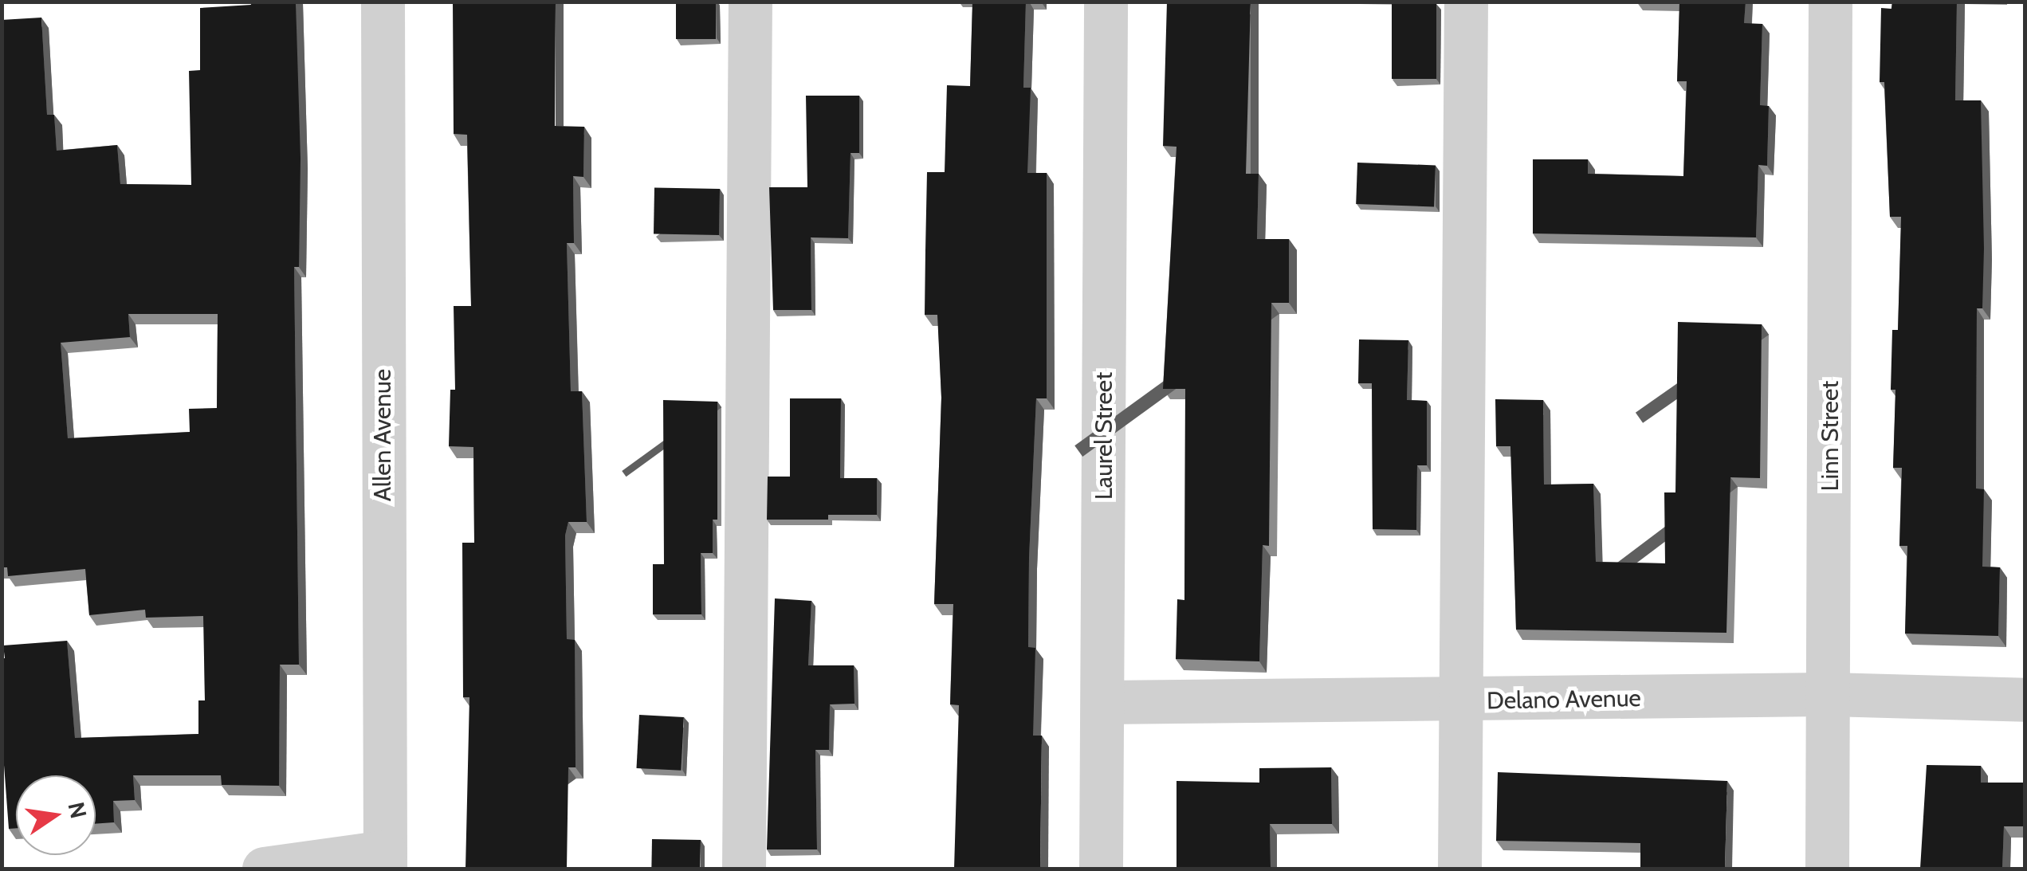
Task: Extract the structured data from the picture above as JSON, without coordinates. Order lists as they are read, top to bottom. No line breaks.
{"streets":{"street":["Allen Avenue","Laurel Street","Linn Street","Delano Avenue"]},"crossings":[["Laurel Street","Delano Avenue"],["Linn Street","Delano Avenue"]],"north":"right"}
